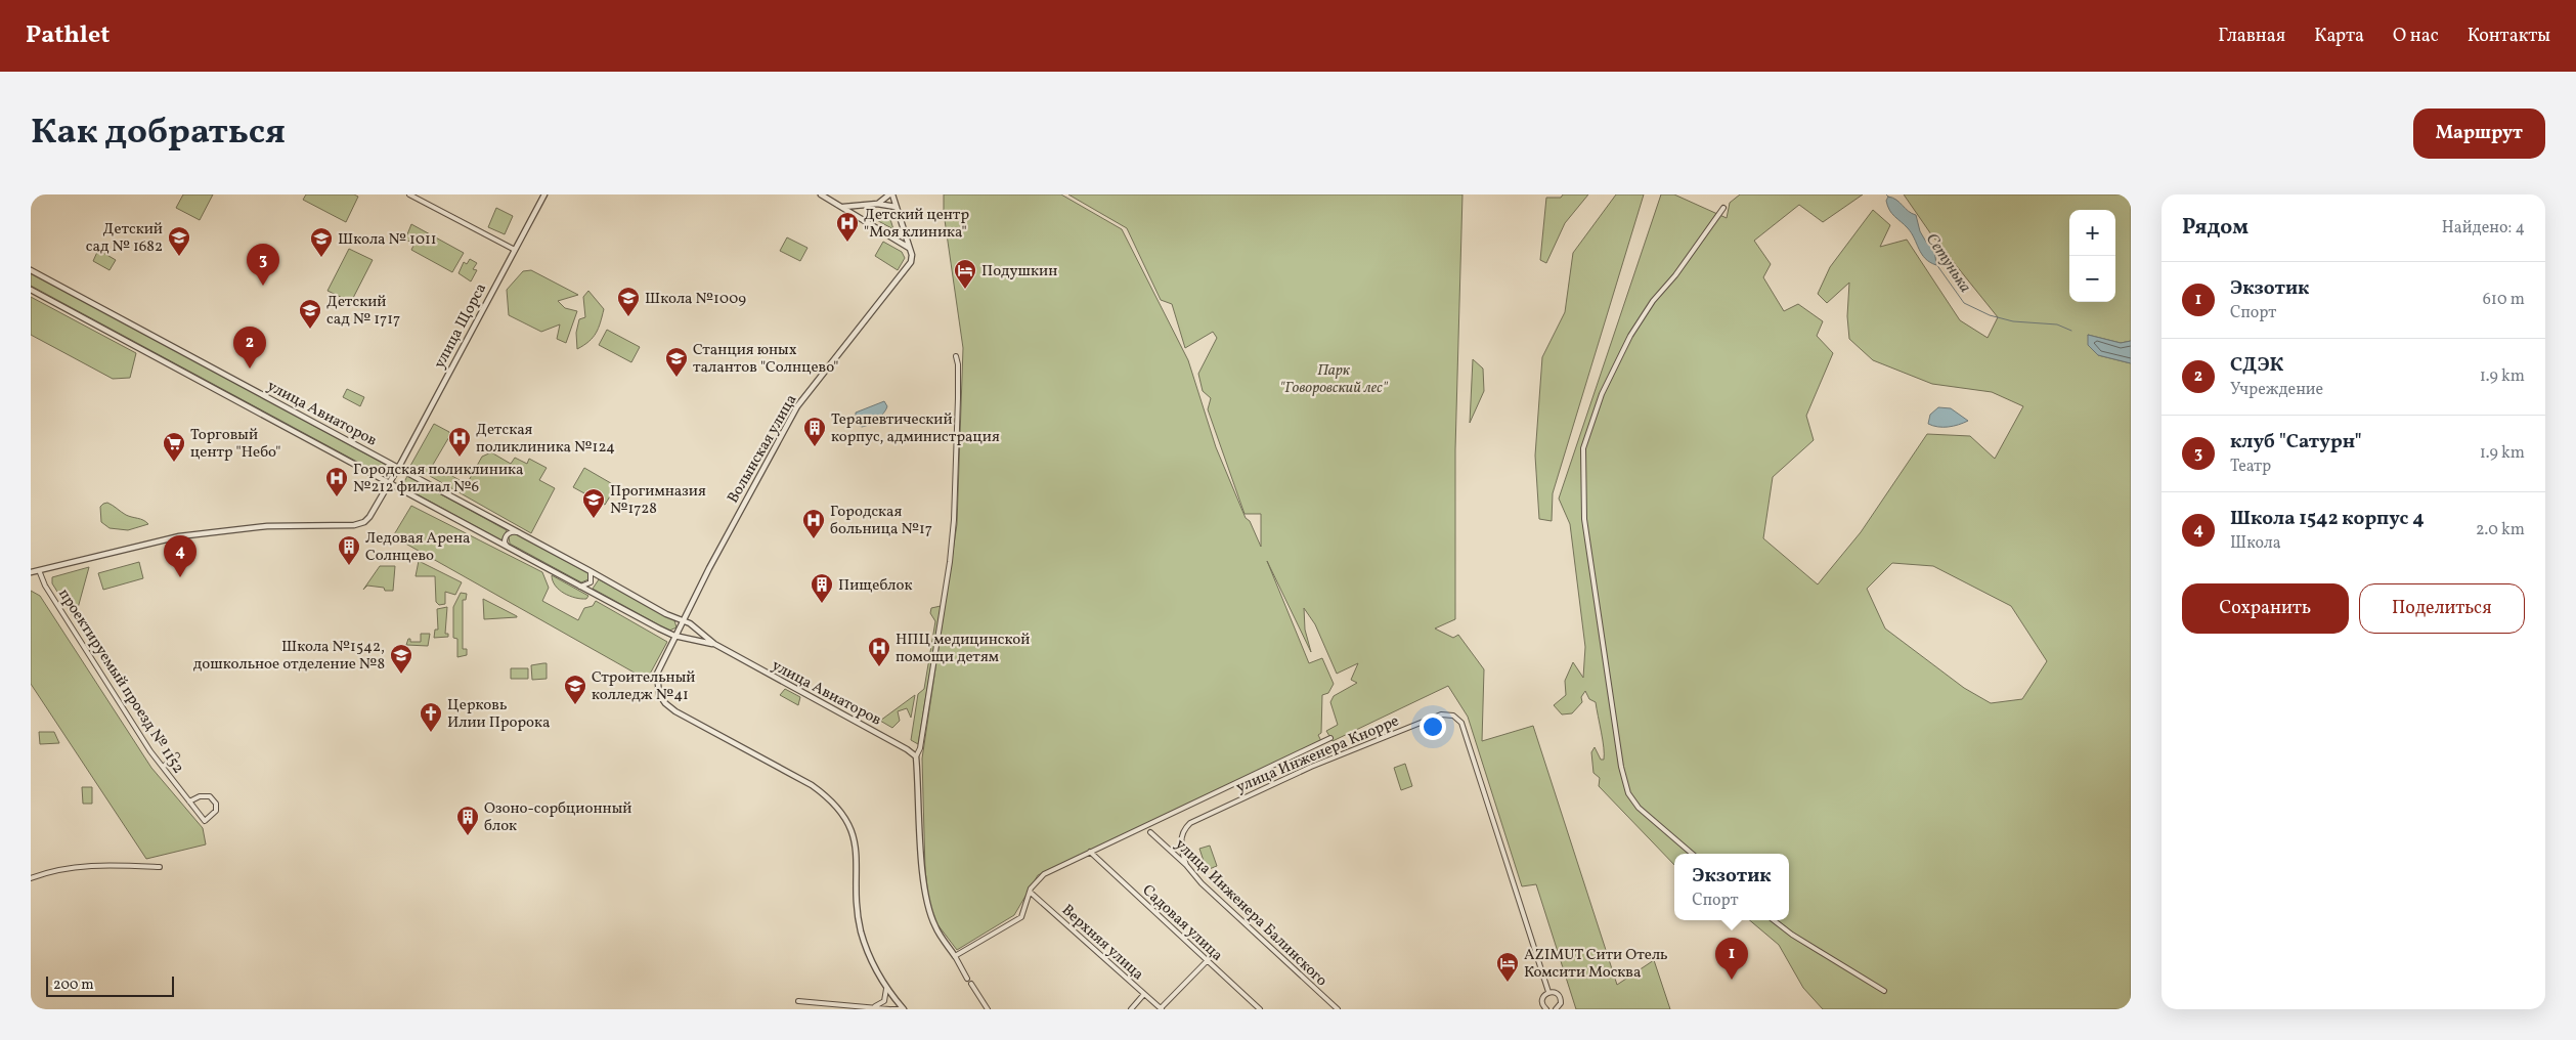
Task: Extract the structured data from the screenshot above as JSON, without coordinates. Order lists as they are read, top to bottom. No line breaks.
{"streets":{"street":["улица Щорса","улица Авиаторов","Волынская улица","проектируемый проезд № 1152","улица Инженера Кнорре","улица Инженера Балинского","Садовая улица","Верхняя улица"]},"crossings":[["улица Щорса","улица Авиаторов"],["улица Щорса","проектируемый проезд № 1152"],["улица Авиаторов","Волынская улица"],["улица Инженера Кнорре","улица Инженера Балинского"]],"water":["Сетунька"],"parks":["Парк \"Говоровский лес\""],"places":{"hospital":["Детский центр \"Моя клиника\"","Детская поликлиника №124","Городская поликлиника №212 филиал №6","Городская больница №17","НПЦ медицинской помощи детям"],"school or university":["Детский сад № 1682","Школа № 1011","Школа №1009","Детский сад № 1717","Станция юных талантов \"Солнцево\"","Прогимназия №1728","Школа №1542, дошкольное отделение №8","Строительный колледж №41"],"hotel":["Подушкин","AZIMUT Сити Отель Комсити Москва"],"building":["Терапевтический корпус, администрация","Ледовая Арена Солнцево","Пищеблок","Озоно-сорбционный блок"],"supermarket":["Торговый центр \"Небо\""],"church":["Церковь Илии Пророка"]},"scale_bar":"200 m","page":{"header":"Pathlet","nav":["Главная","Карта","О нас","Контакты"],"title":"Как добраться","buttons":["Маршрут",["Сохранить","Поделиться"]],"heading":["Рядом","Найдено: 4"],"map_buttons":["+","−"],"pins":["3","2","4","1"],"list":[{"mark":"1","name":"Экзотик","note":"Спорт","value":"610 m"},{"mark":"2","name":"СДЭК","note":"Учреждение","value":"1.9 km"},{"mark":"3","name":"клуб \"Сатурн\"","note":"Театр","value":"1.9 km"},{"mark":"4","name":"Школа 1542 корпус 4","note":"Школа","value":"2.0 km"}],"popup":["Экзотик","Спорт"],"scale":"200 m"}}
